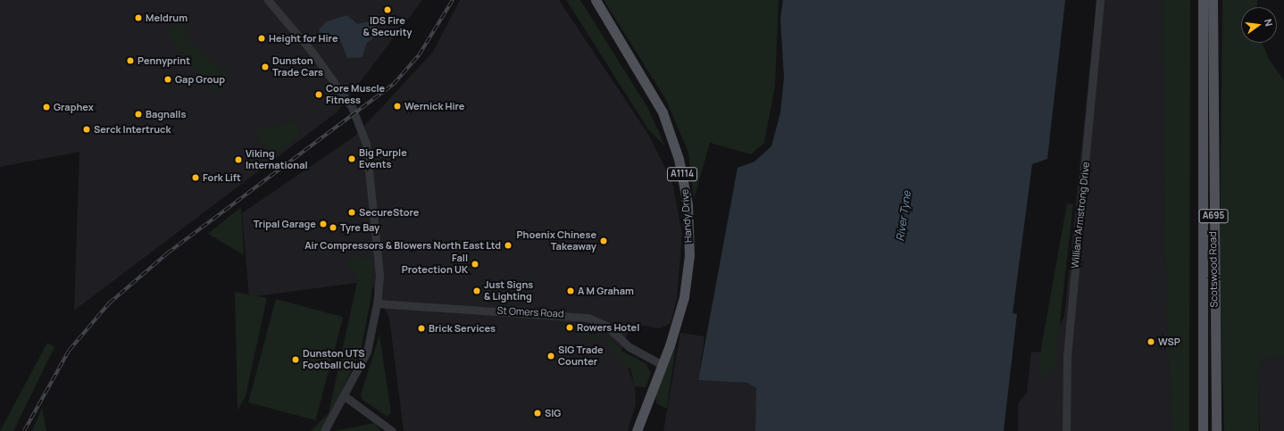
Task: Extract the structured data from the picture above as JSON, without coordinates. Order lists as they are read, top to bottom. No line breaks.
{"streets":{"main road":["A1114","Handy Drive","A695","Scotswood Road"],"street":["William Armstrong Drive","St Omers Road"]},"crossings":[["A1114","Handy Drive"],["A1114","St Omers Road"],["Handy Drive","St Omers Road"]],"water":["River Tyne"],"places":["IDS Fire & Security","Meldrum","Height for Hire","Pennyprint","Dunston Trade Cars","Gap Group","Core Muscle Fitness","Wernick Hire","Graphex","Bagnalls","Serck Intertruck","Big Purple Events","Viking International","Fork Lift","SecureStore","Tripal Garage","Tyre Bay","Phoenix Chinese Takeaway","Air Compressors & Blowers North East Ltd","Fall Protection UK","Just Signs & Lighting","A M Graham","Rowers Hotel","Brick Services","WSP","SIG Trade Counter","Dunston UTS Football Club","SIG"],"north":"right"}
